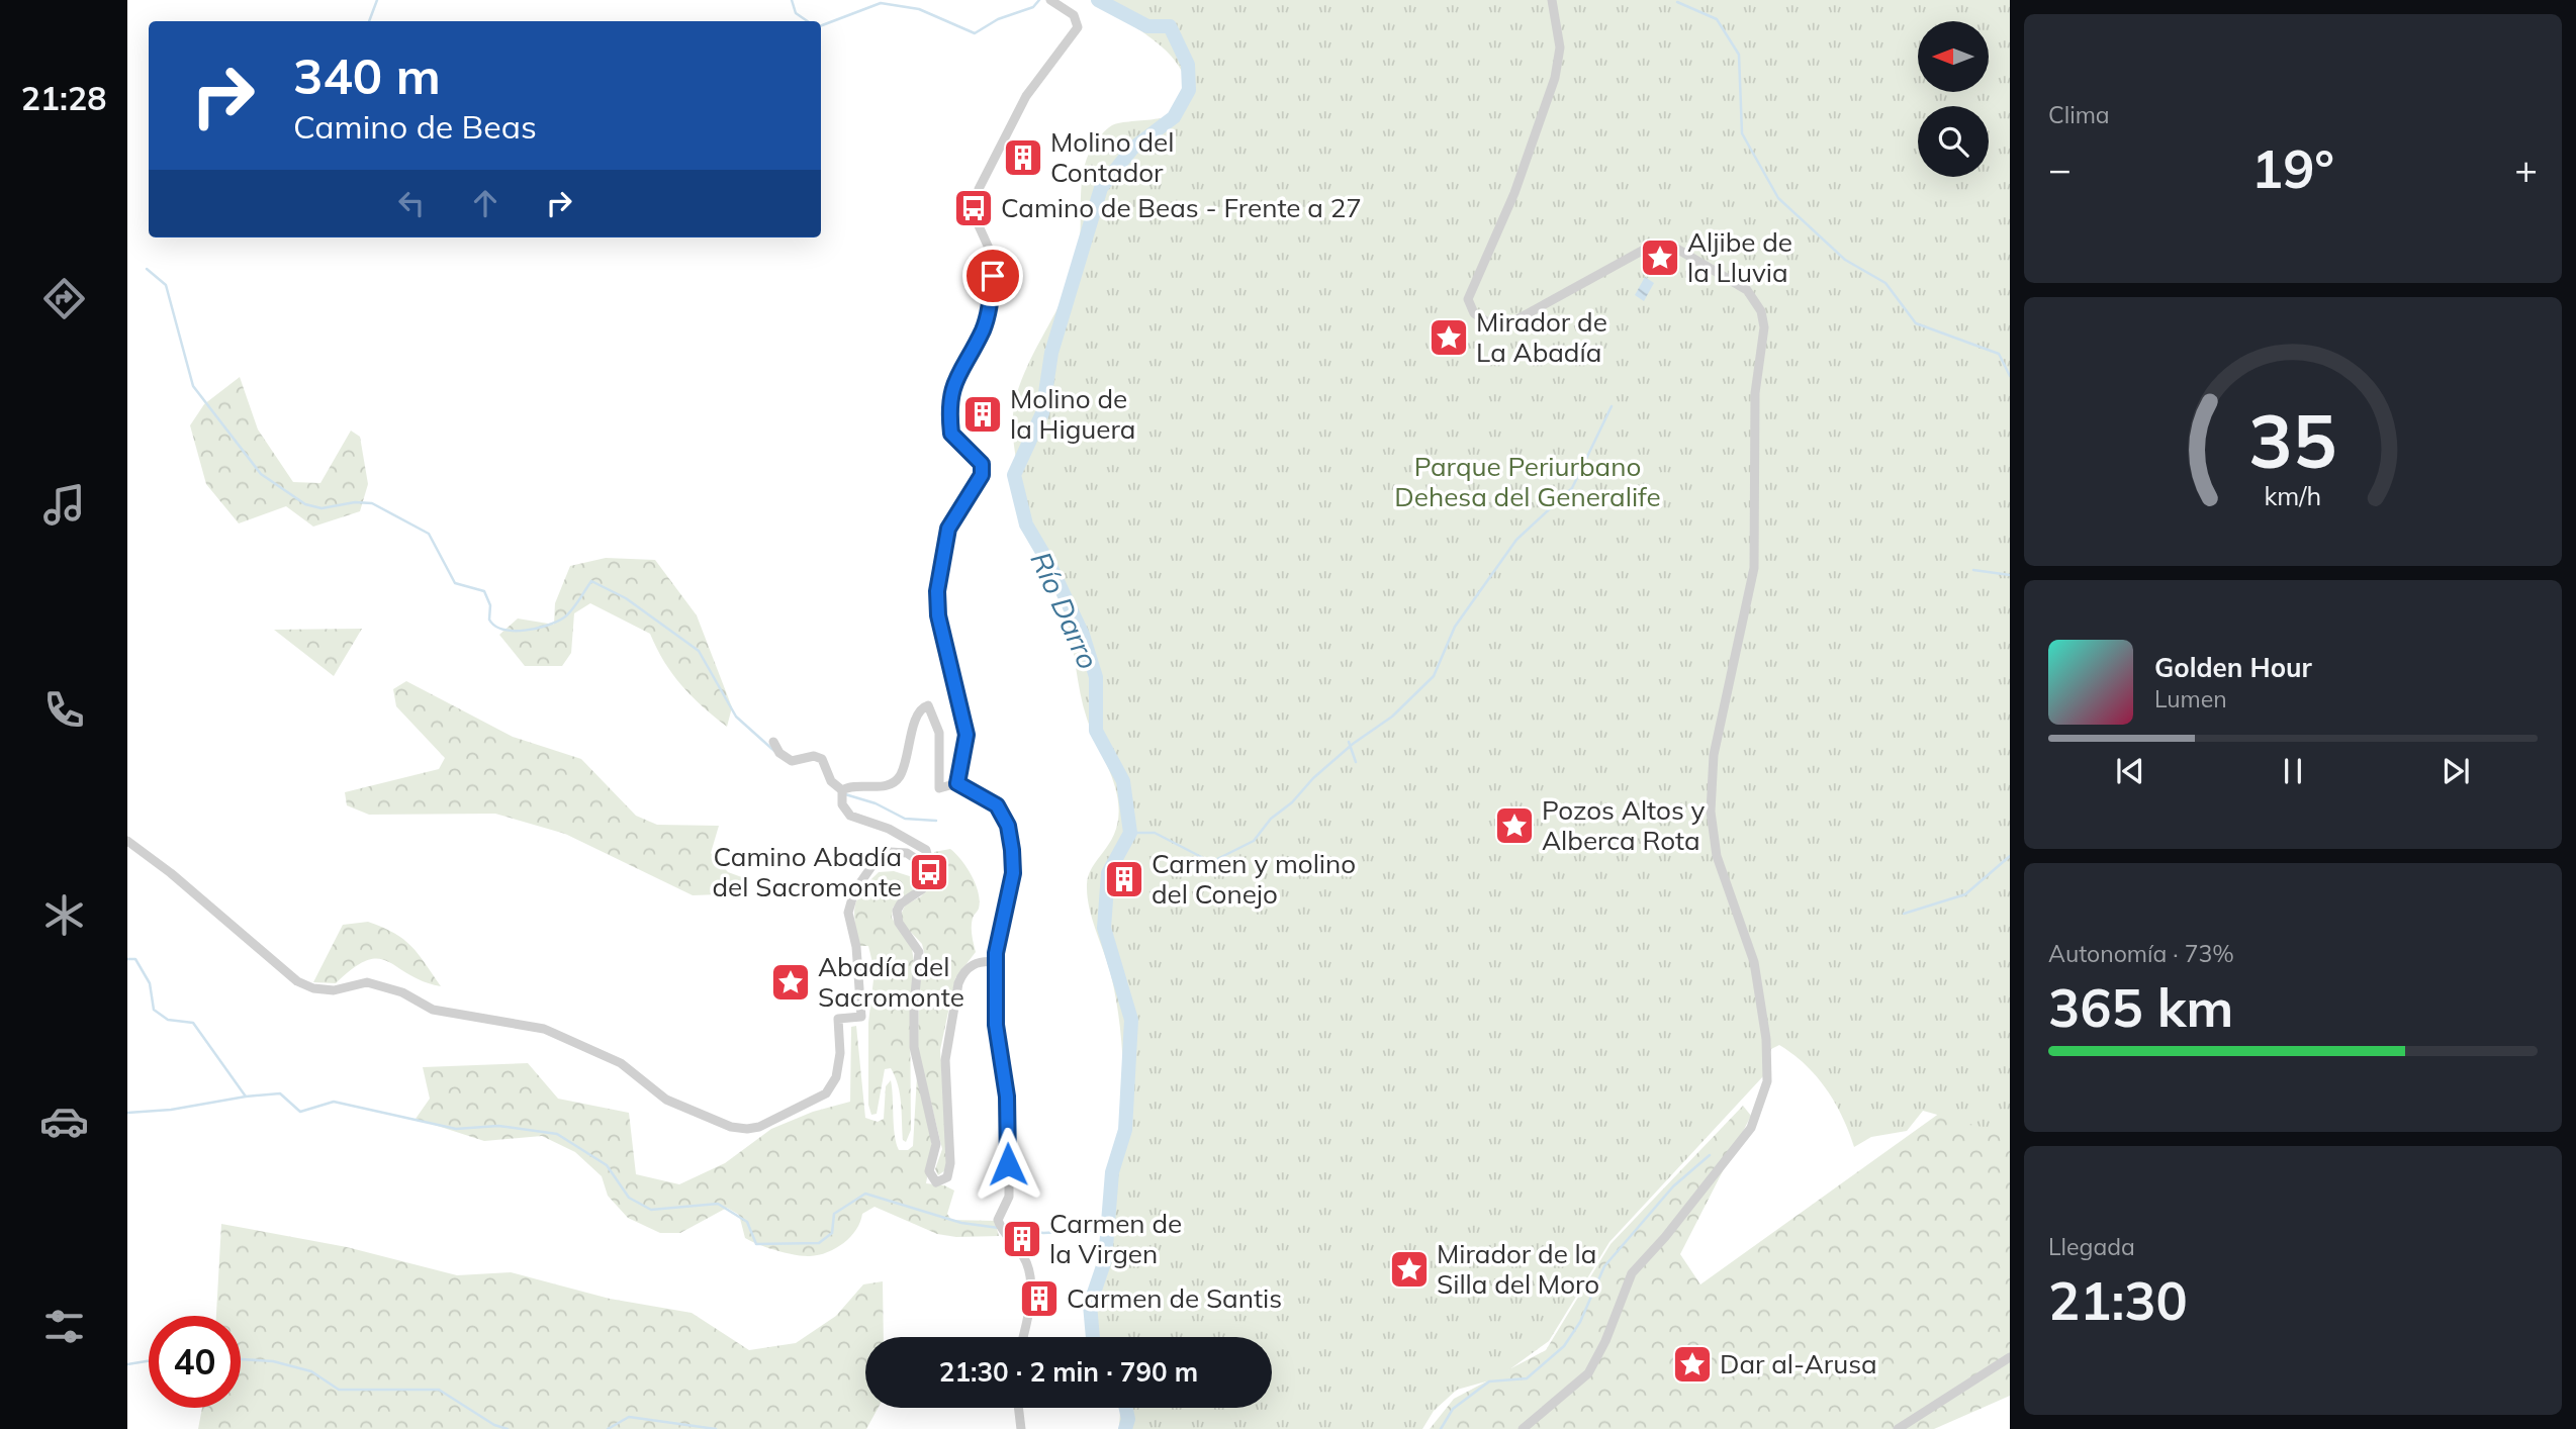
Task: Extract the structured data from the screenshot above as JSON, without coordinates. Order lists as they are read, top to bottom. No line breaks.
{"water":["Río Darro"],"parks":["Parque Periurbano Dehesa del Generalife"],"places":{"building":["Molino del Contador","Molino de la Higuera","Carmen y molino del Conejo","Carmen de la Virgen","Carmen de Santis"],"bus stop":["Camino de Beas - Frente a 27","Camino Abadía del Sacromonte"],"place":["Aljibe de la Lluvia","Mirador de La Abadía","Pozos Altos y Alberca Rota","Abadía del Sacromonte","Mirador de la Silla del Moro","Dar al-Arusa"]},"north":"left","page":{"tabs":"21:28","tile":["Clima",["Autonomía · 73%","365 km"],["Llegada","21:30"]],"turn":["340 m","Camino de Beas"],"heat":["−","19°","+"],"song":["Golden Hour","Lumen"],"limit":"40","trip":"21:30 · 2 min · 790 m","gauge":["35","km/h"]}}
